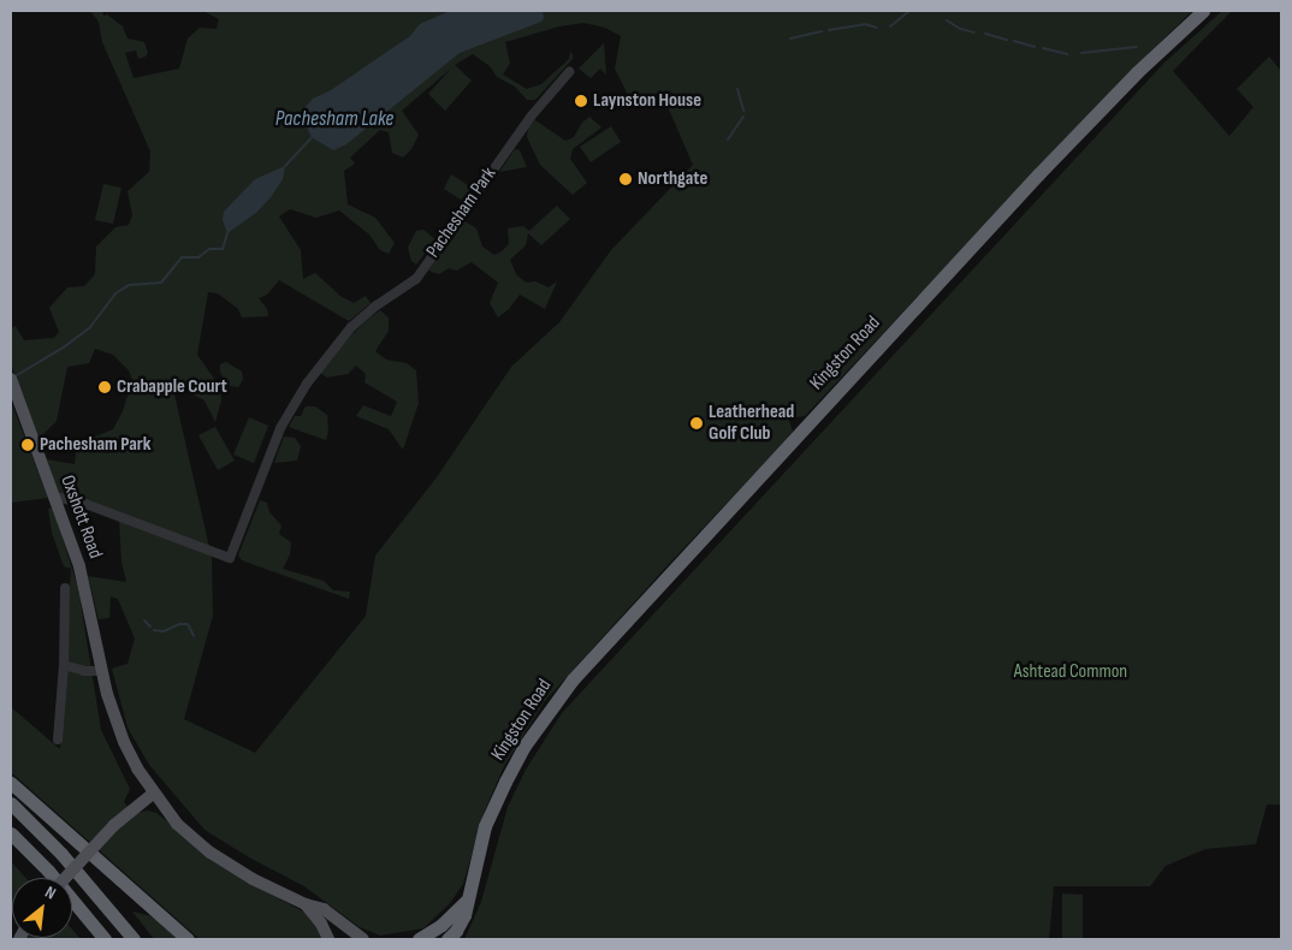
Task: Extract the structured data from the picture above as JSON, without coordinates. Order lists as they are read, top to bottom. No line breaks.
{"streets":{"highway":["Kingston Road"],"main road":["Oxshott Road"],"street":["Pachesham Park"]},"crossings":[["Pachesham Park","Oxshott Road"]],"water":["Pachesham Lake"],"parks":["Ashtead Common"],"places":["Laynston House","Northgate","Crabapple Court","Leatherhead Golf Club","Pachesham Park"],"north":"top right"}
